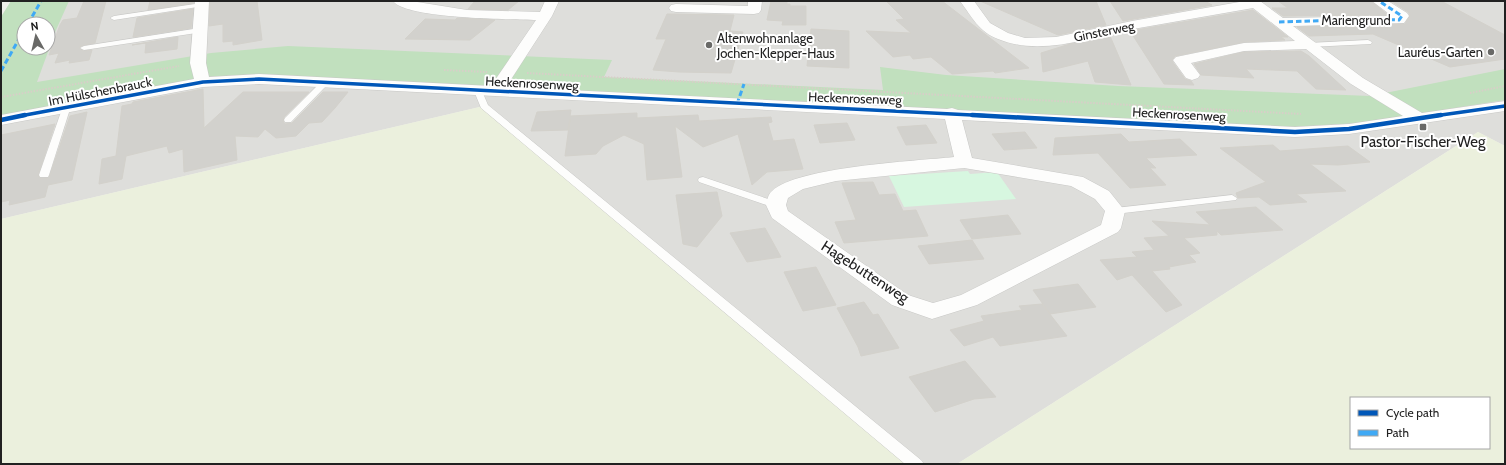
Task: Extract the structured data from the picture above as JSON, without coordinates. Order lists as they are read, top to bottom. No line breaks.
{"streets":{"street":["Mariengrund","Ginsterweg","Heckenrosenweg","Im Hülschenbrauck","Hagebuttenweg"]},"crossings":[["Heckenrosenweg","Im Hülschenbrauck"]],"places":{"other":["Altenwohnanlage Jochen-Klepper-Haus","Lauréus-Garten"],"transit":["Pastor-Fischer-Weg"]},"legend":["Cycle path","Path"],"north":"top"}
